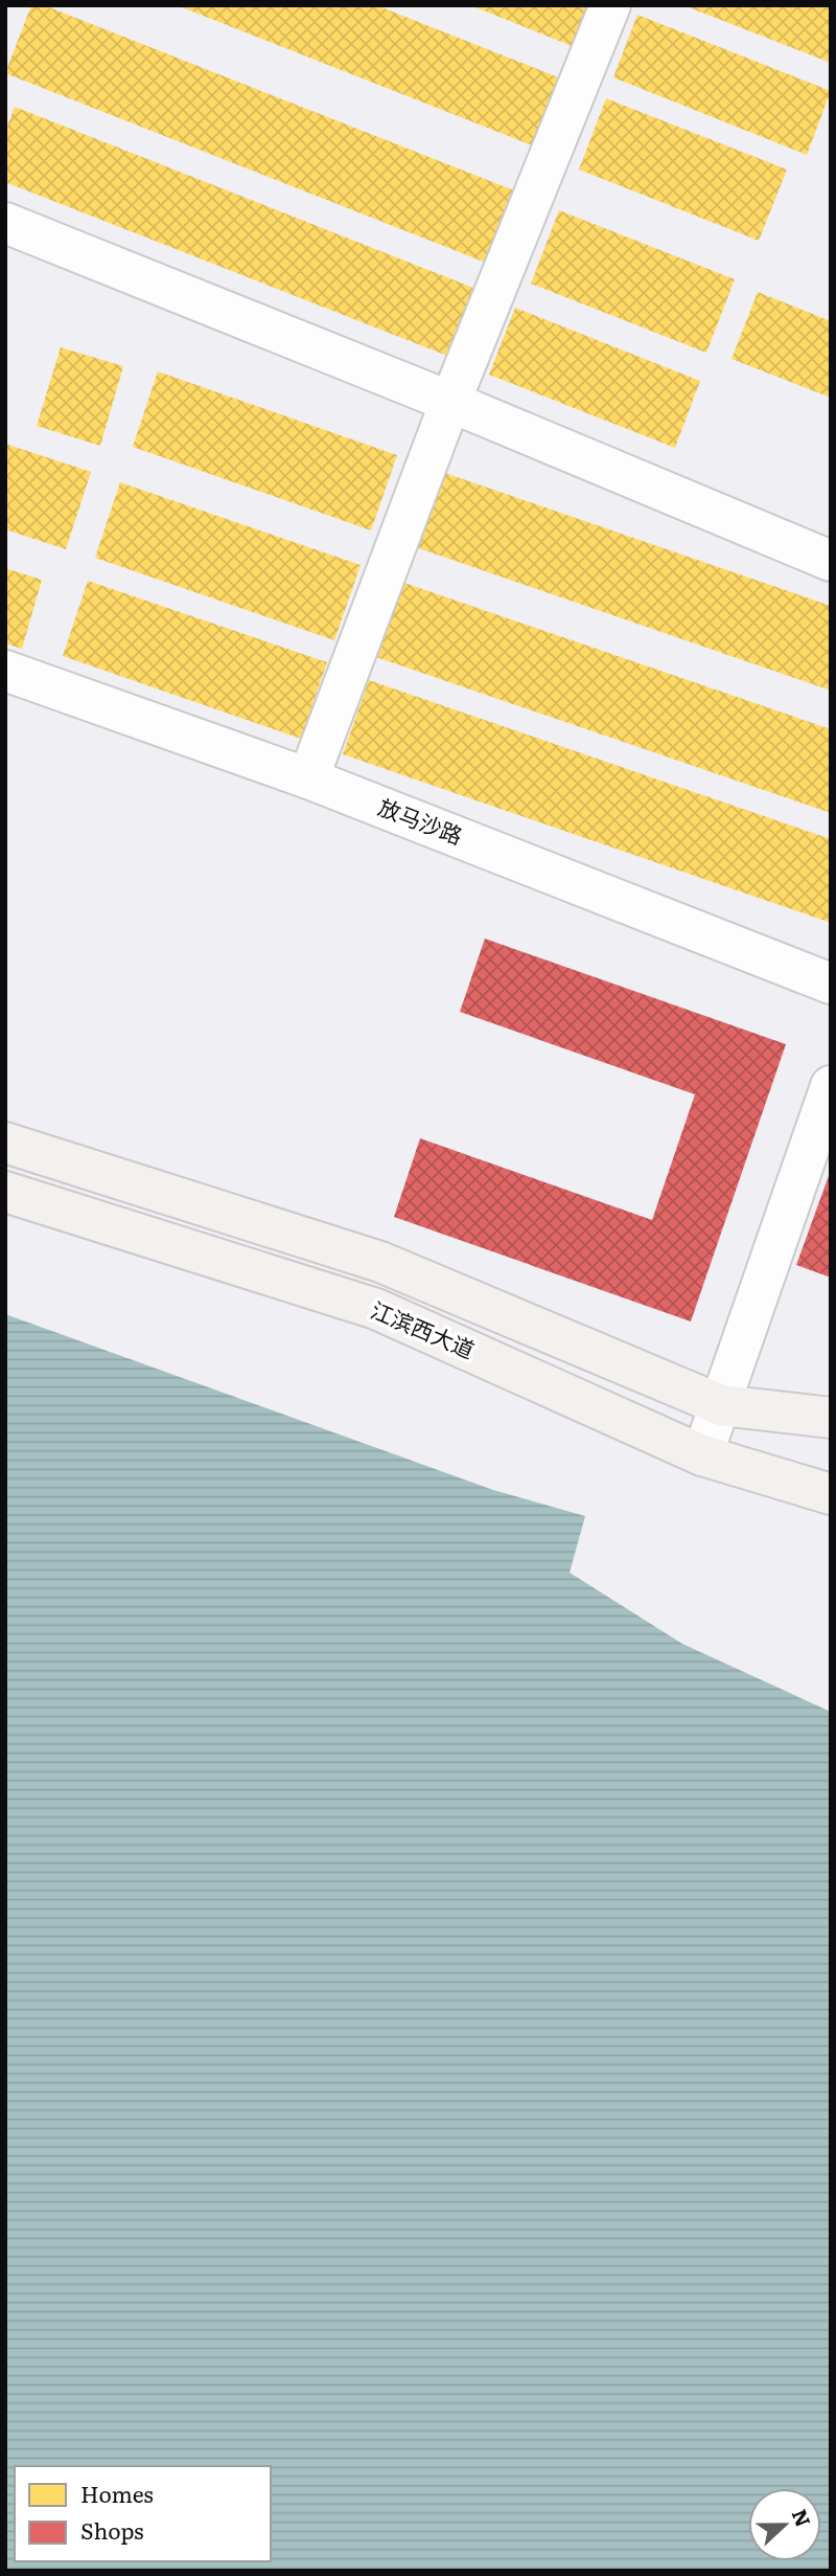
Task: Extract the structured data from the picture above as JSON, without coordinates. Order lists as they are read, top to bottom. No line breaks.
{"streets":{"main road":["江滨西大道"],"street":["放马沙路"]},"legend":["Homes","Shops"],"north":"right"}
